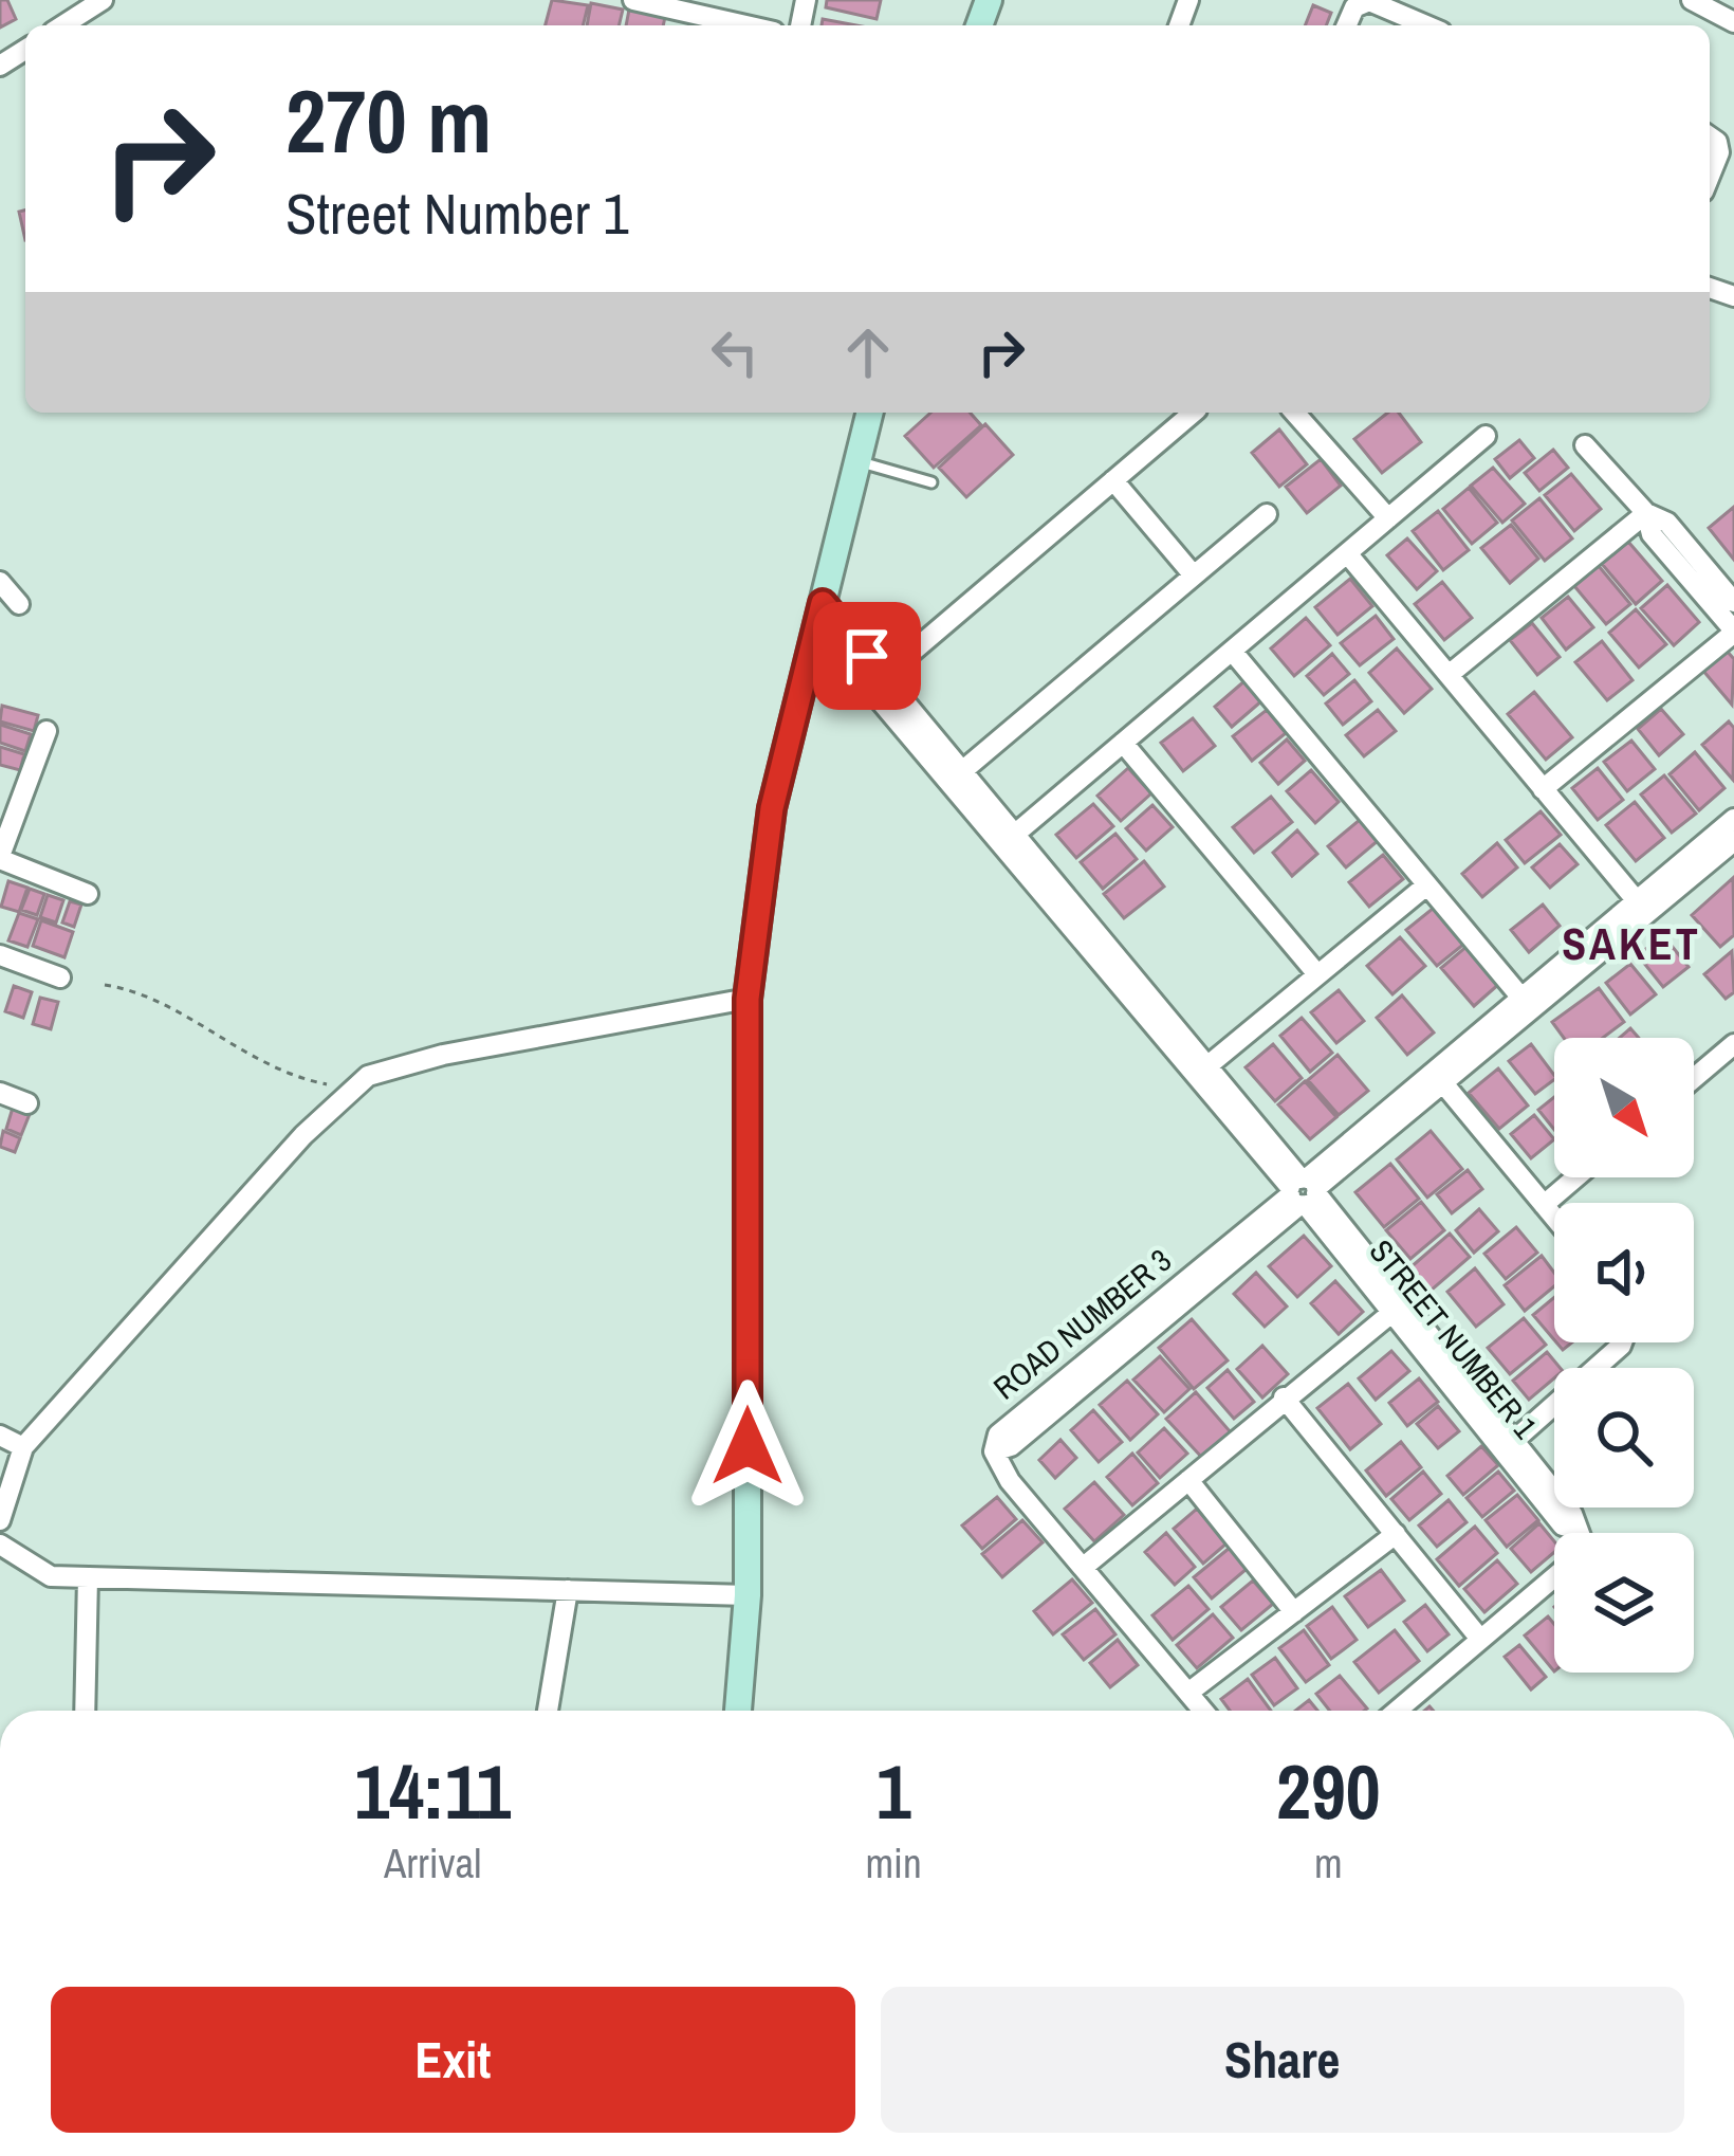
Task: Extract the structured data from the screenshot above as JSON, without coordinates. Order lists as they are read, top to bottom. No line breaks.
{"streets":{"street":["ROAD NUMBER 3","STREET NUMBER 1"]},"crossings":[["ROAD NUMBER 3","STREET NUMBER 1"]],"districts":["SAKET"],"north":"bottom right","page":{"turn":["270 m","Street Number 1"],"eta":["14:11","Arrival","1","min","290","m"],"buttons":["Exit","Share"]}}
